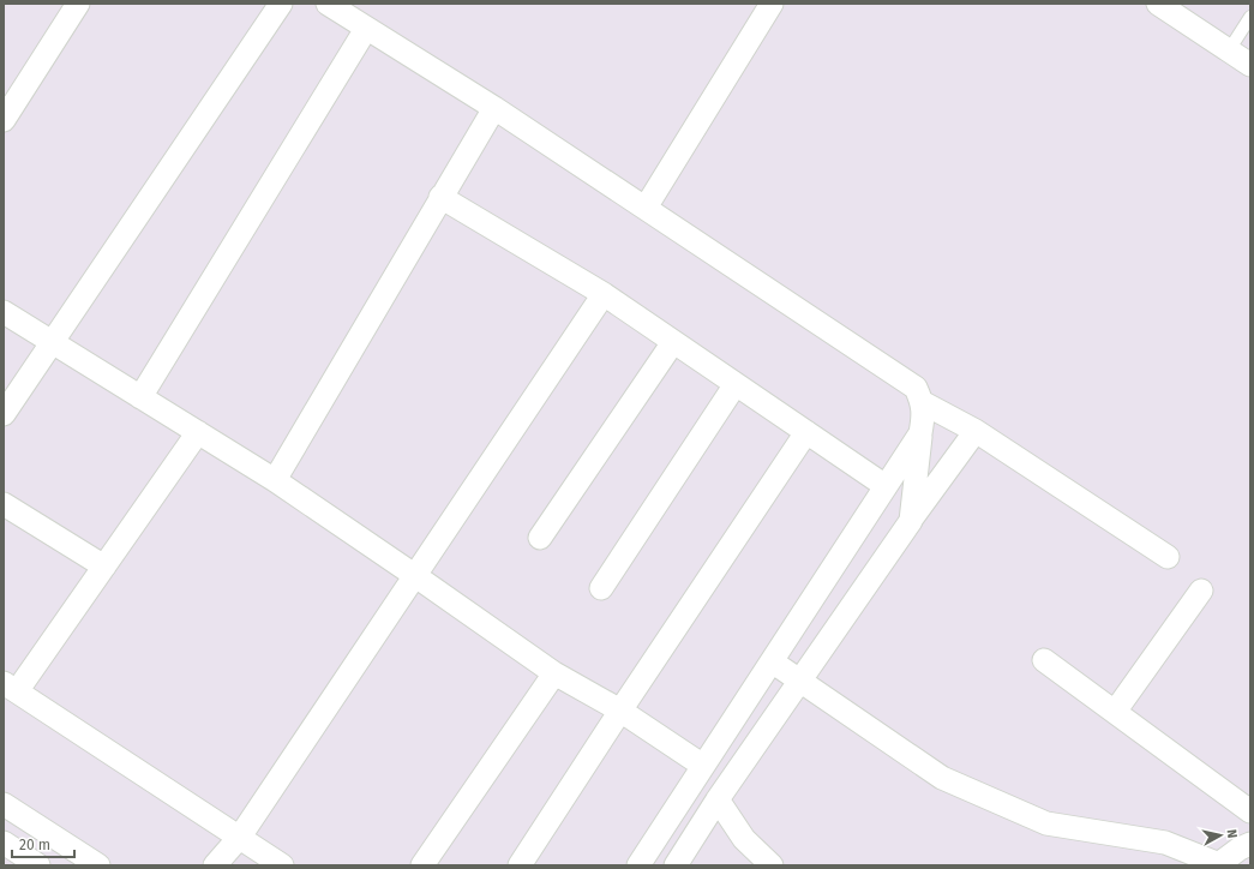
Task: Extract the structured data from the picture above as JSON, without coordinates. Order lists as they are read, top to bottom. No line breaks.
{"scale_bar":"20 m","north":"right"}
